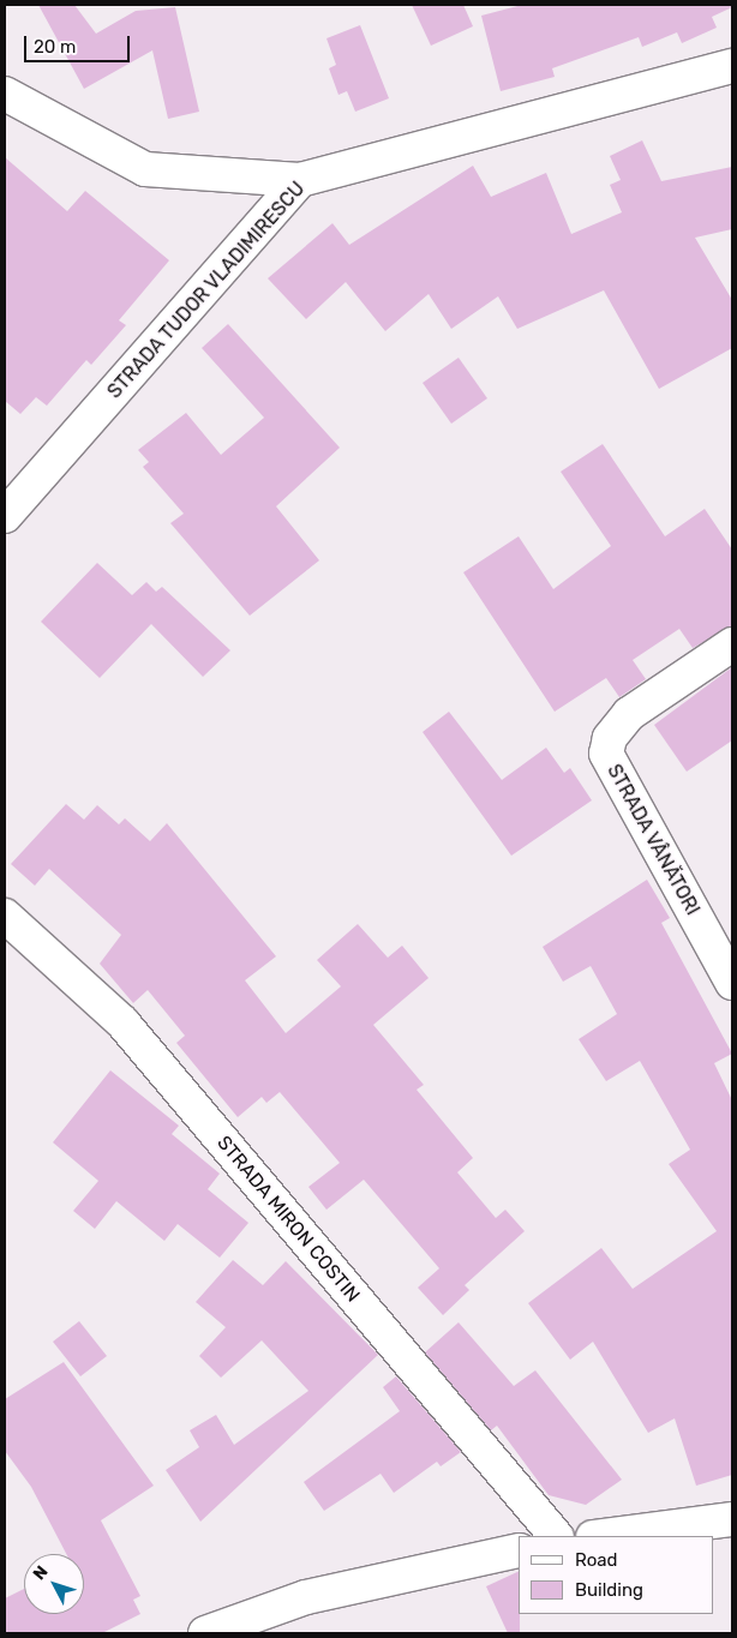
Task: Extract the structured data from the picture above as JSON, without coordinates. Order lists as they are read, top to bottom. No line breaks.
{"streets":{"street":["STRADA TUDOR VLADIMIRESCU","STRADA VÂNĂTORI","STRADA MIRON COSTIN"]},"legend":["Road","Building"],"scale_bar":"20 m","north":"top left"}
